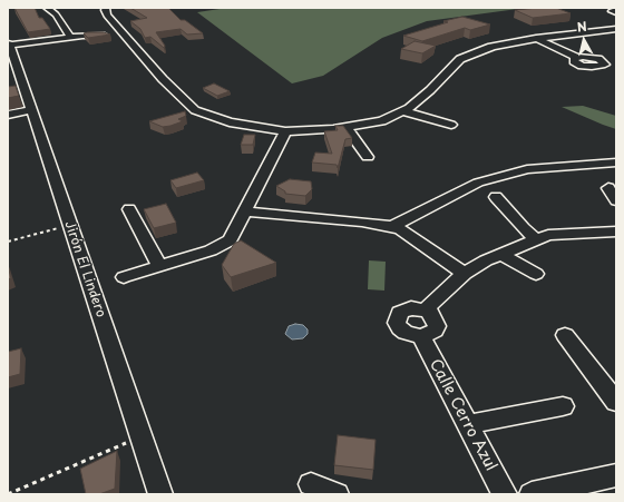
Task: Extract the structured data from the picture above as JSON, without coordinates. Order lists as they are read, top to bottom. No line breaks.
{"streets":{"street":["Jirón El Lindero","Calle Cerro Azul"]},"north":"top"}
